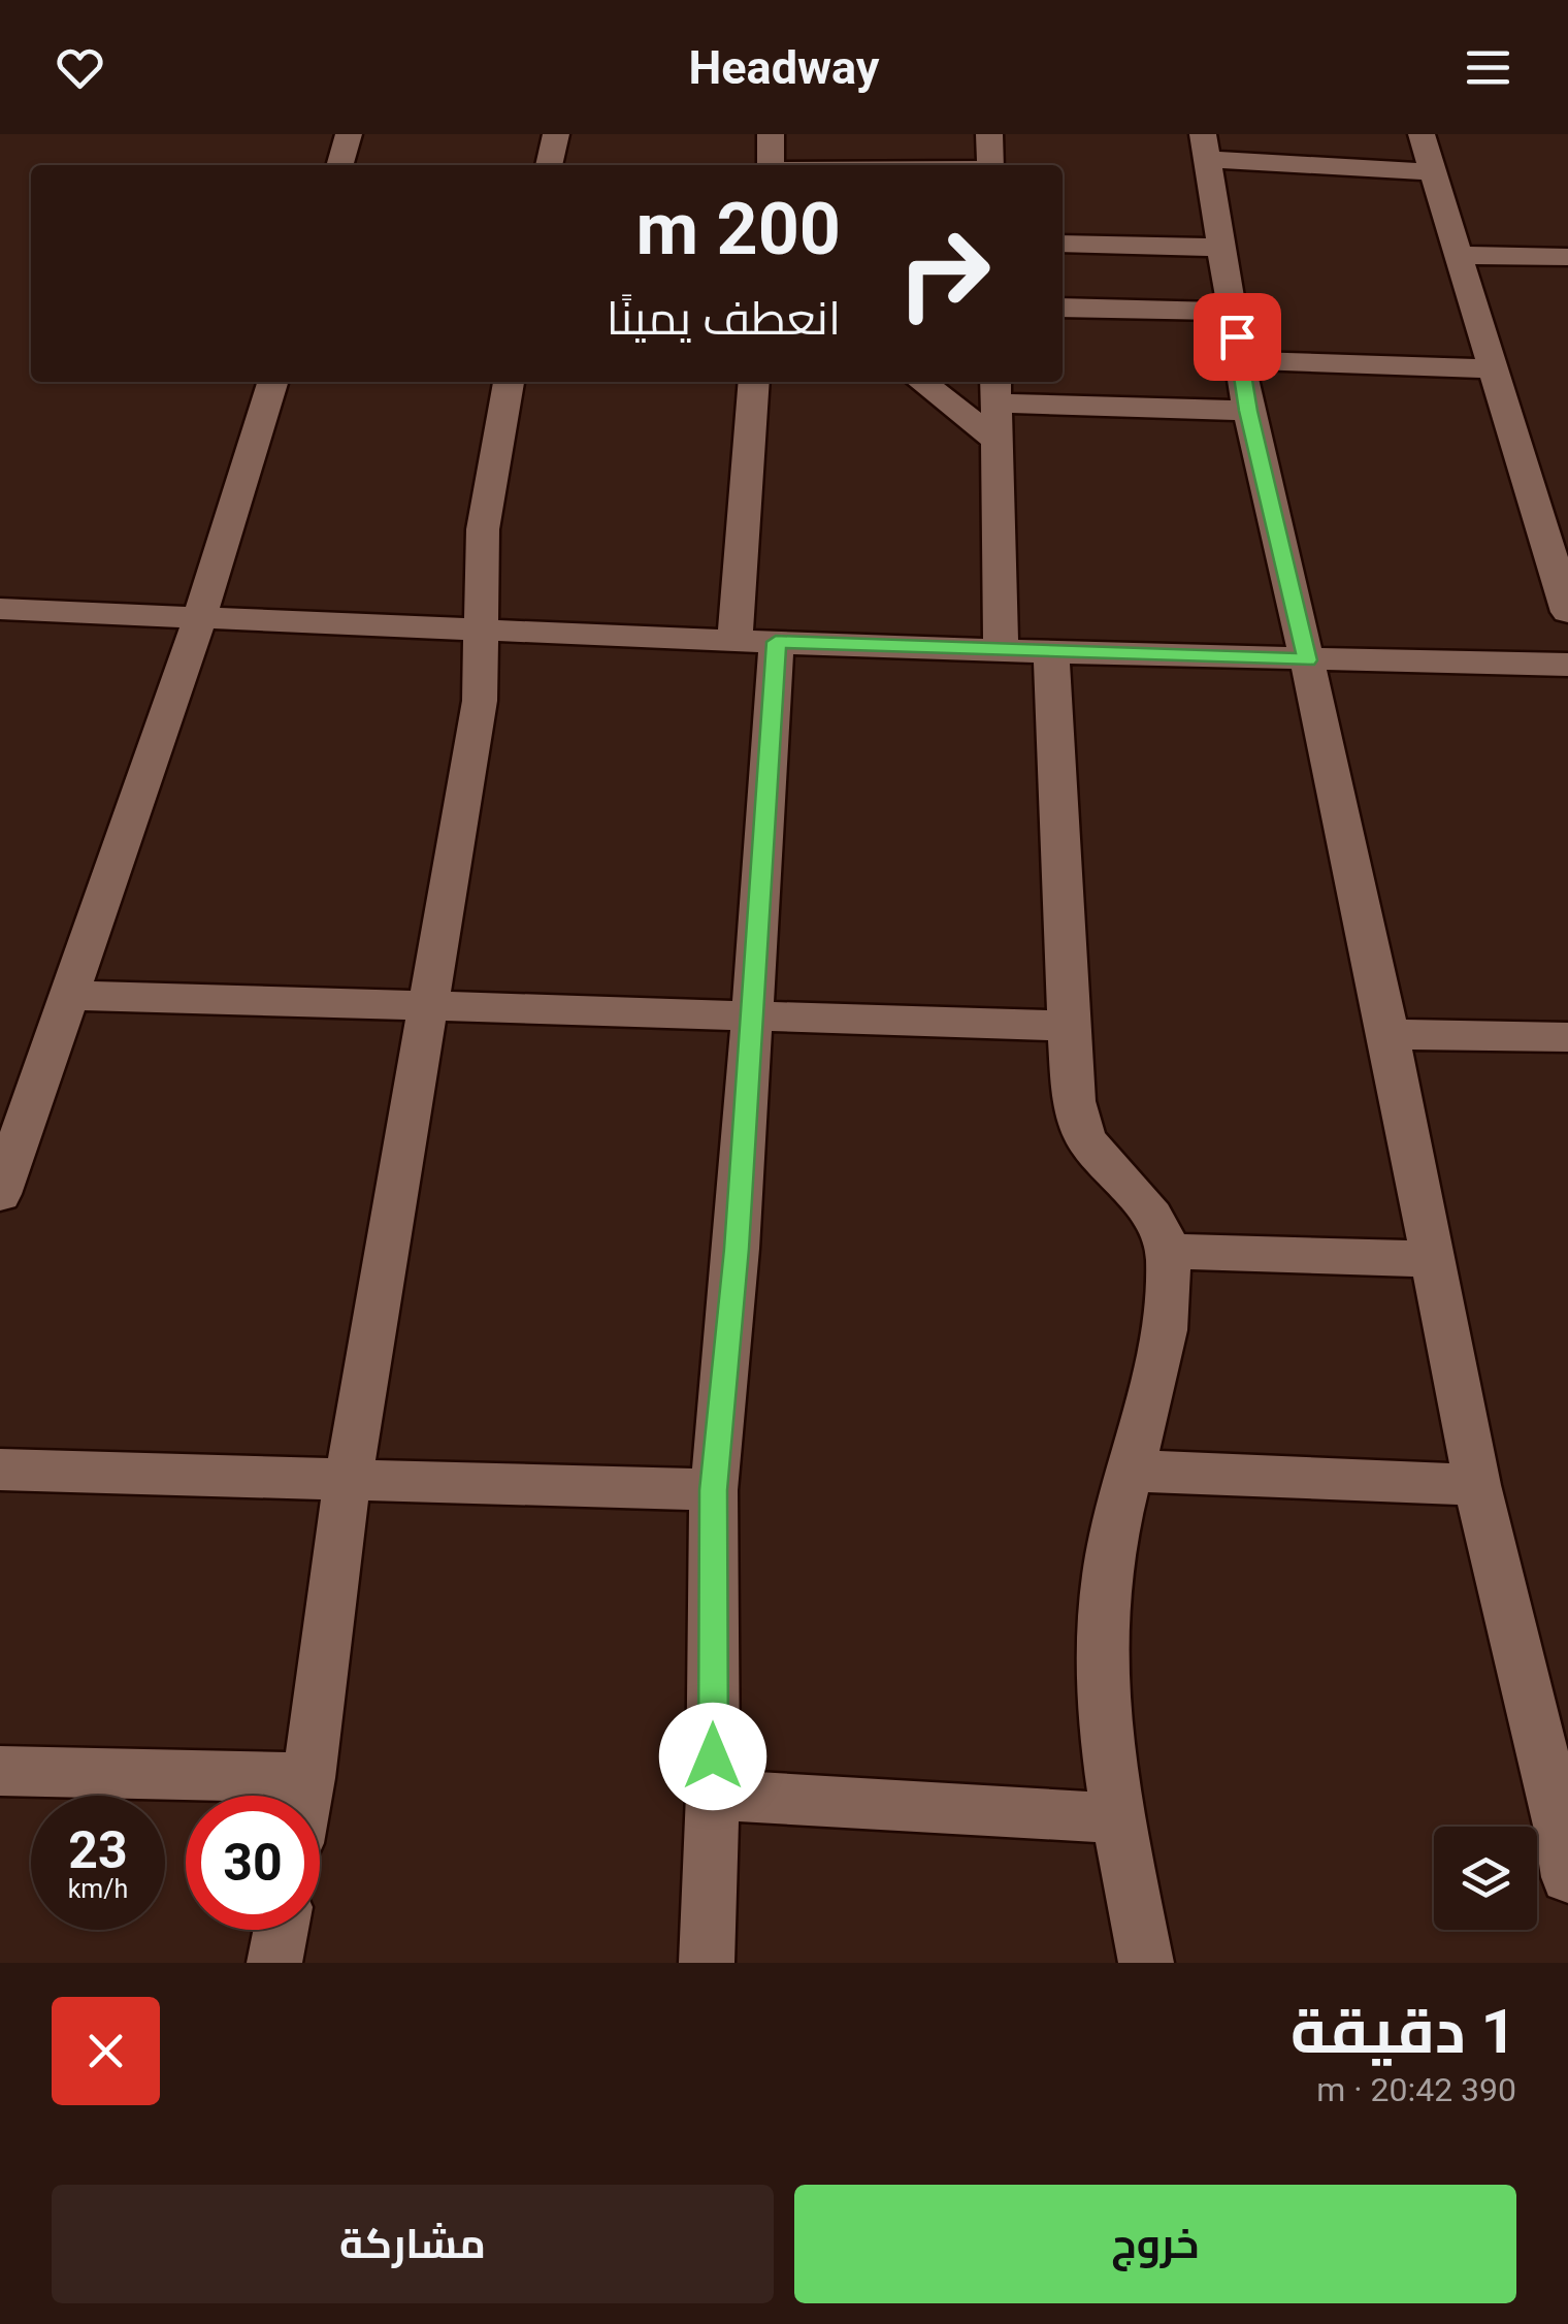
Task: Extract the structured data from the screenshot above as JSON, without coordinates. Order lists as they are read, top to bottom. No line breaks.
{"page":{"header":"Headway","turn":["200 m","انعطف يمينًا"],"speed":"23 km/h","limit":"30","heading":["1 دقيقة","390 m · 20:42"],"buttons":["خروج","مشاركة"]}}
